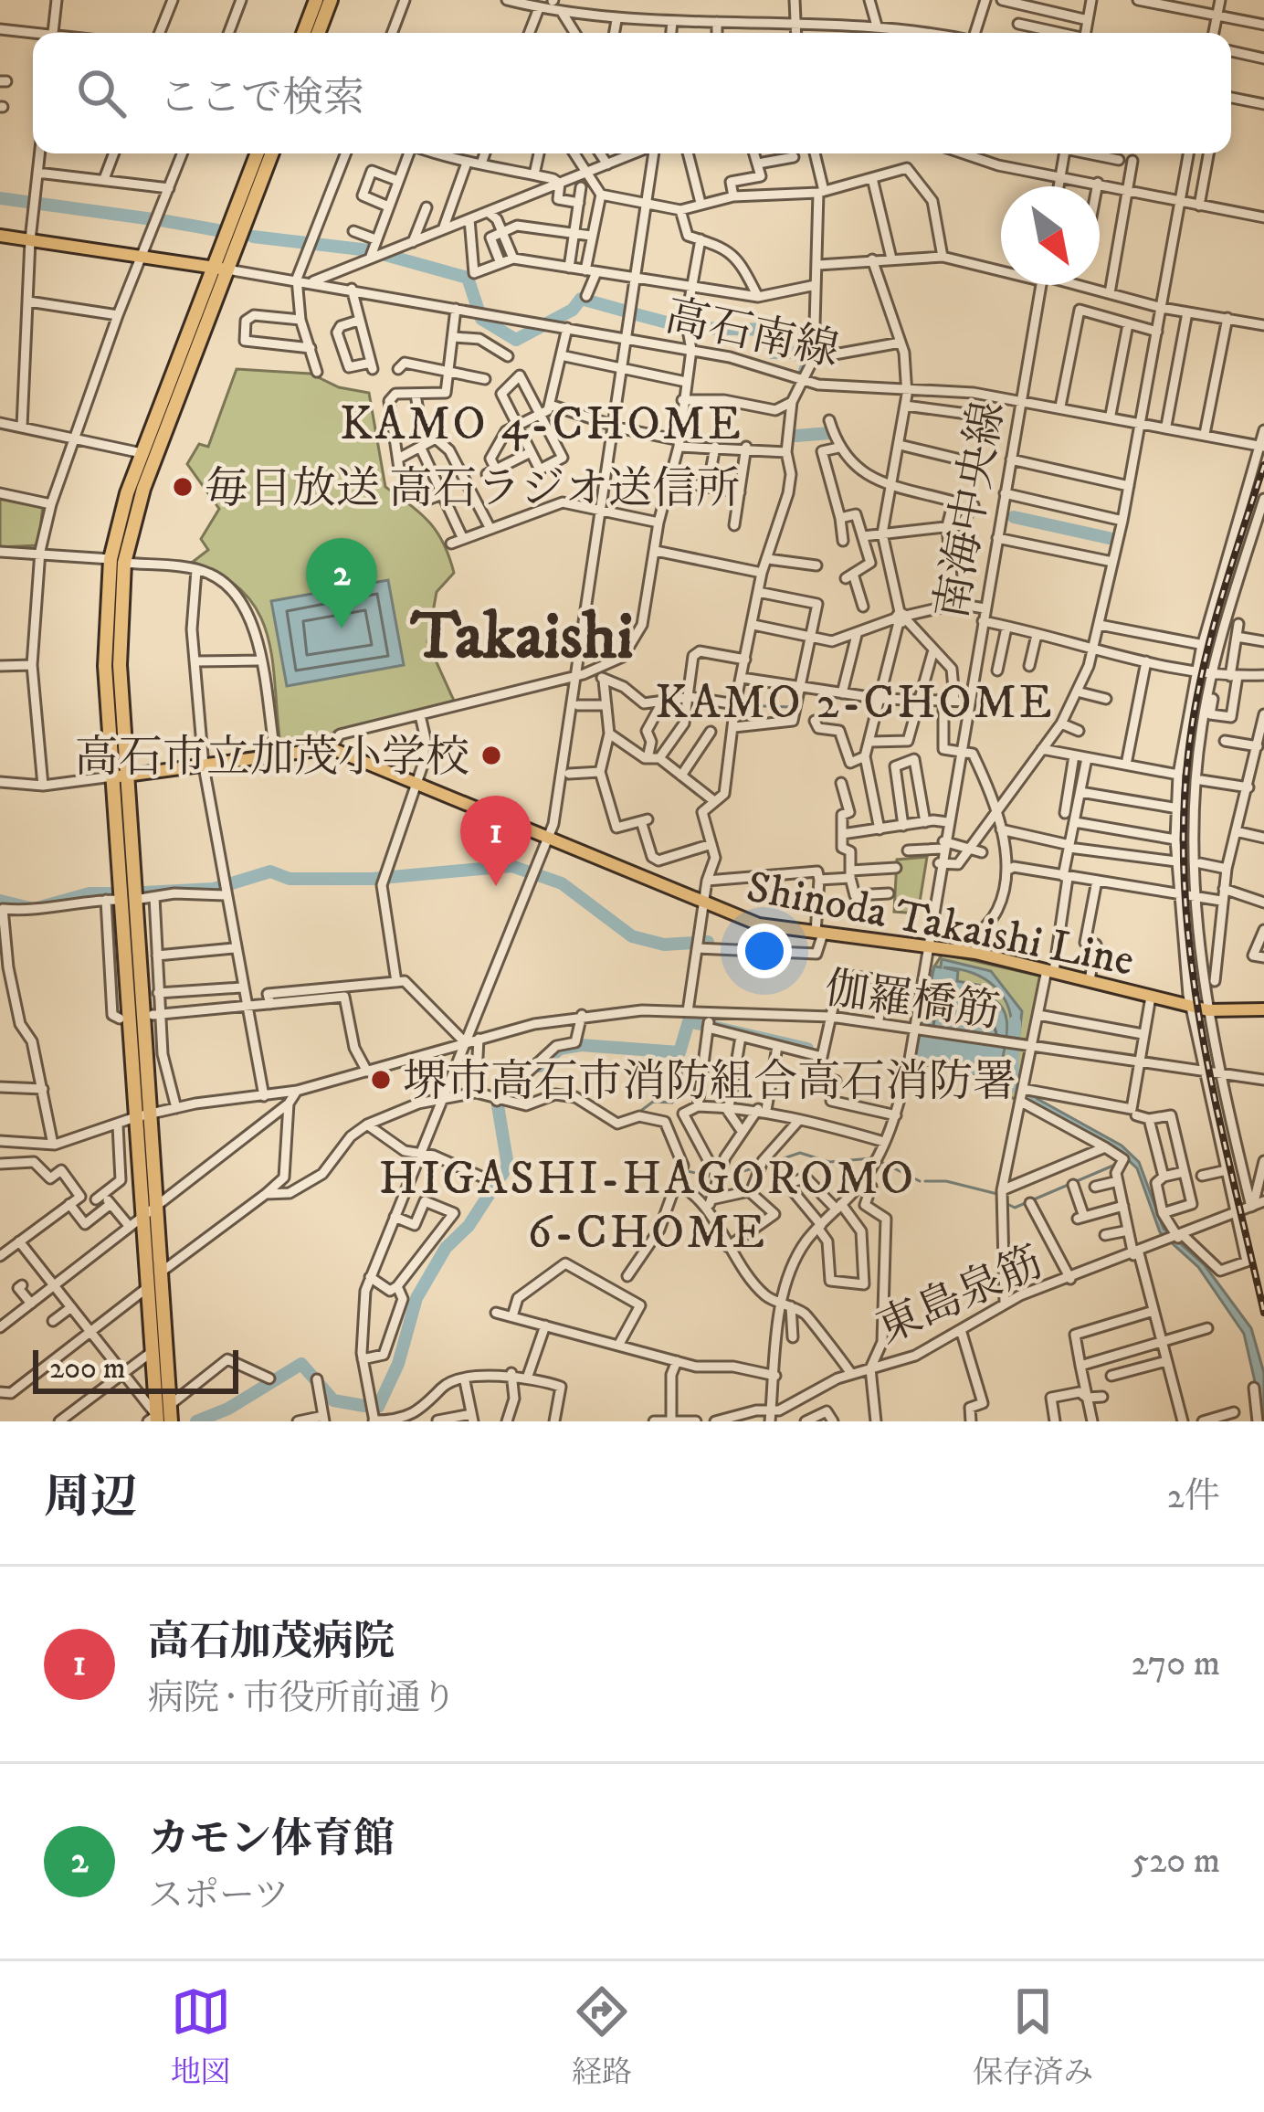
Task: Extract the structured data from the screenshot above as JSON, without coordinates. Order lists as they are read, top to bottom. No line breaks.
{"streets":{"main road":["Shinoda Takaishi Line"],"street":["高石南線","南海中央線","伽羅橋筋","東島泉筋"]},"crossings":[["高石南線","南海中央線"],["南海中央線","Shinoda Takaishi Line"],["南海中央線","伽羅橋筋"]],"districts":["KAMO 4-CHOME","Takaishi","KAMO 2-CHOME","HIGASHI-HAGOROMO 6-CHOME"],"places":["毎日放送 高石ラジオ送信所","高石市立加茂小学校","堺市高石市消防組合高石消防署"],"scale_bar":"200 m","north":"bottom right","page":{"search":"ここで検索","pins":["2","1"],"scale":"200 m","heading":["周辺","2件"],"list":[{"mark":"1","name":"高石加茂病院","note":"病院 · 市役所前通り","value":"270 m"},{"mark":"2","name":"カモン体育館","note":"スポーツ","value":"520 m"}],"nav":["地図","経路","保存済み"]}}
